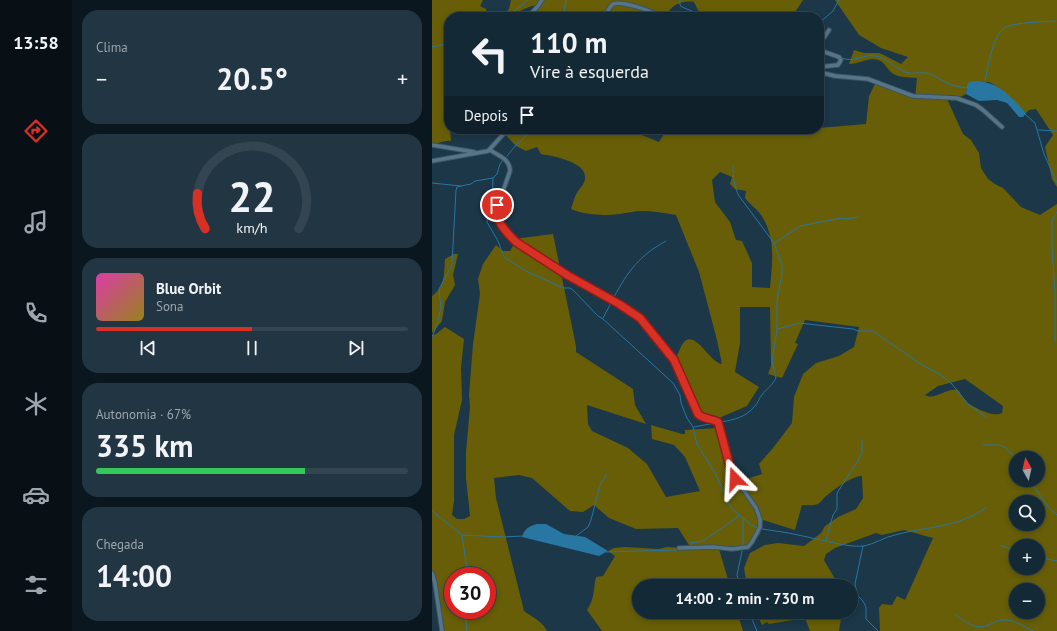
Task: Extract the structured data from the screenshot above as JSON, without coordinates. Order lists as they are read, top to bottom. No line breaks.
{"north":"top","page":{"tabs":"13:58","tile":["Clima",["Autonomia · 67%","335 km"],["Chegada","14:00"]],"turn":["110 m","Vire à esquerda"],"heat":["−","20.5°","+"],"then":"Depois","song":["Blue Orbit","Sona"],"map_buttons":["+","−"],"limit":"30","trip":"14:00 · 2 min · 730 m","gauge":["22","km/h"]}}
